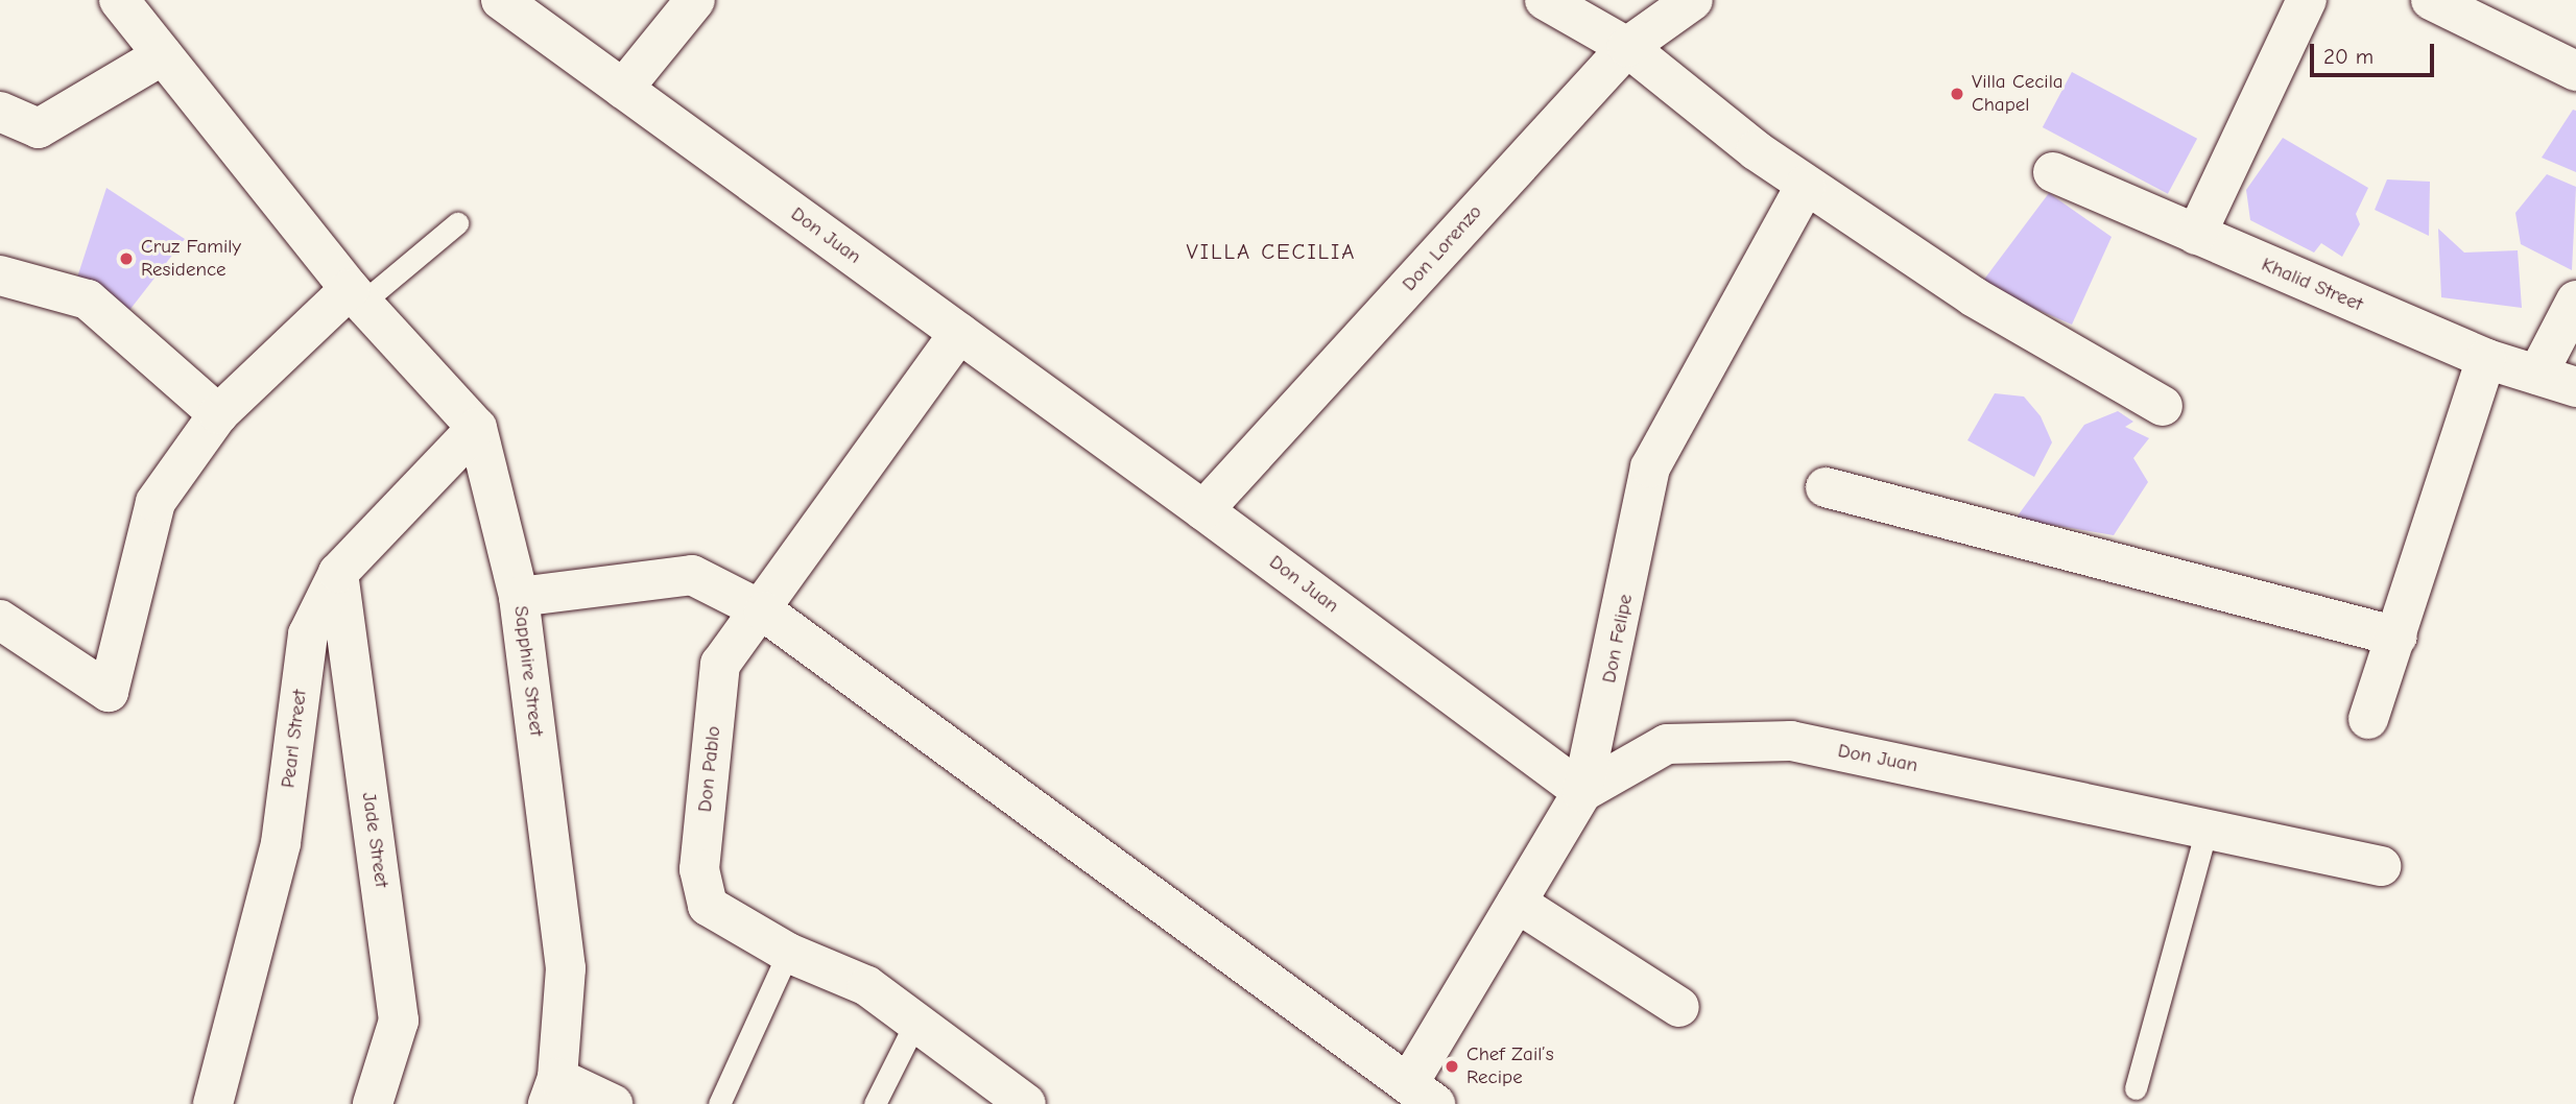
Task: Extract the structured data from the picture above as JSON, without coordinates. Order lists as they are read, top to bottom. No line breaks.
{"streets":{"street":["Don Juan","Don Lorenzo","Khalid Street","Don Felipe","Sapphire Street","Pearl Street","Don Pablo","Jade Street"]},"crossings":[["Don Juan","Don Lorenzo"],["Don Juan","Don Felipe"],["Don Juan","Don Pablo"],["Sapphire Street","Pearl Street"],["Pearl Street","Jade Street"]],"districts":["VILLA CECILIA"],"places":["Villa Cecila Chapel","Cruz Family Residence","Chef Zail’s Recipe"],"scale_bar":"20 m"}
